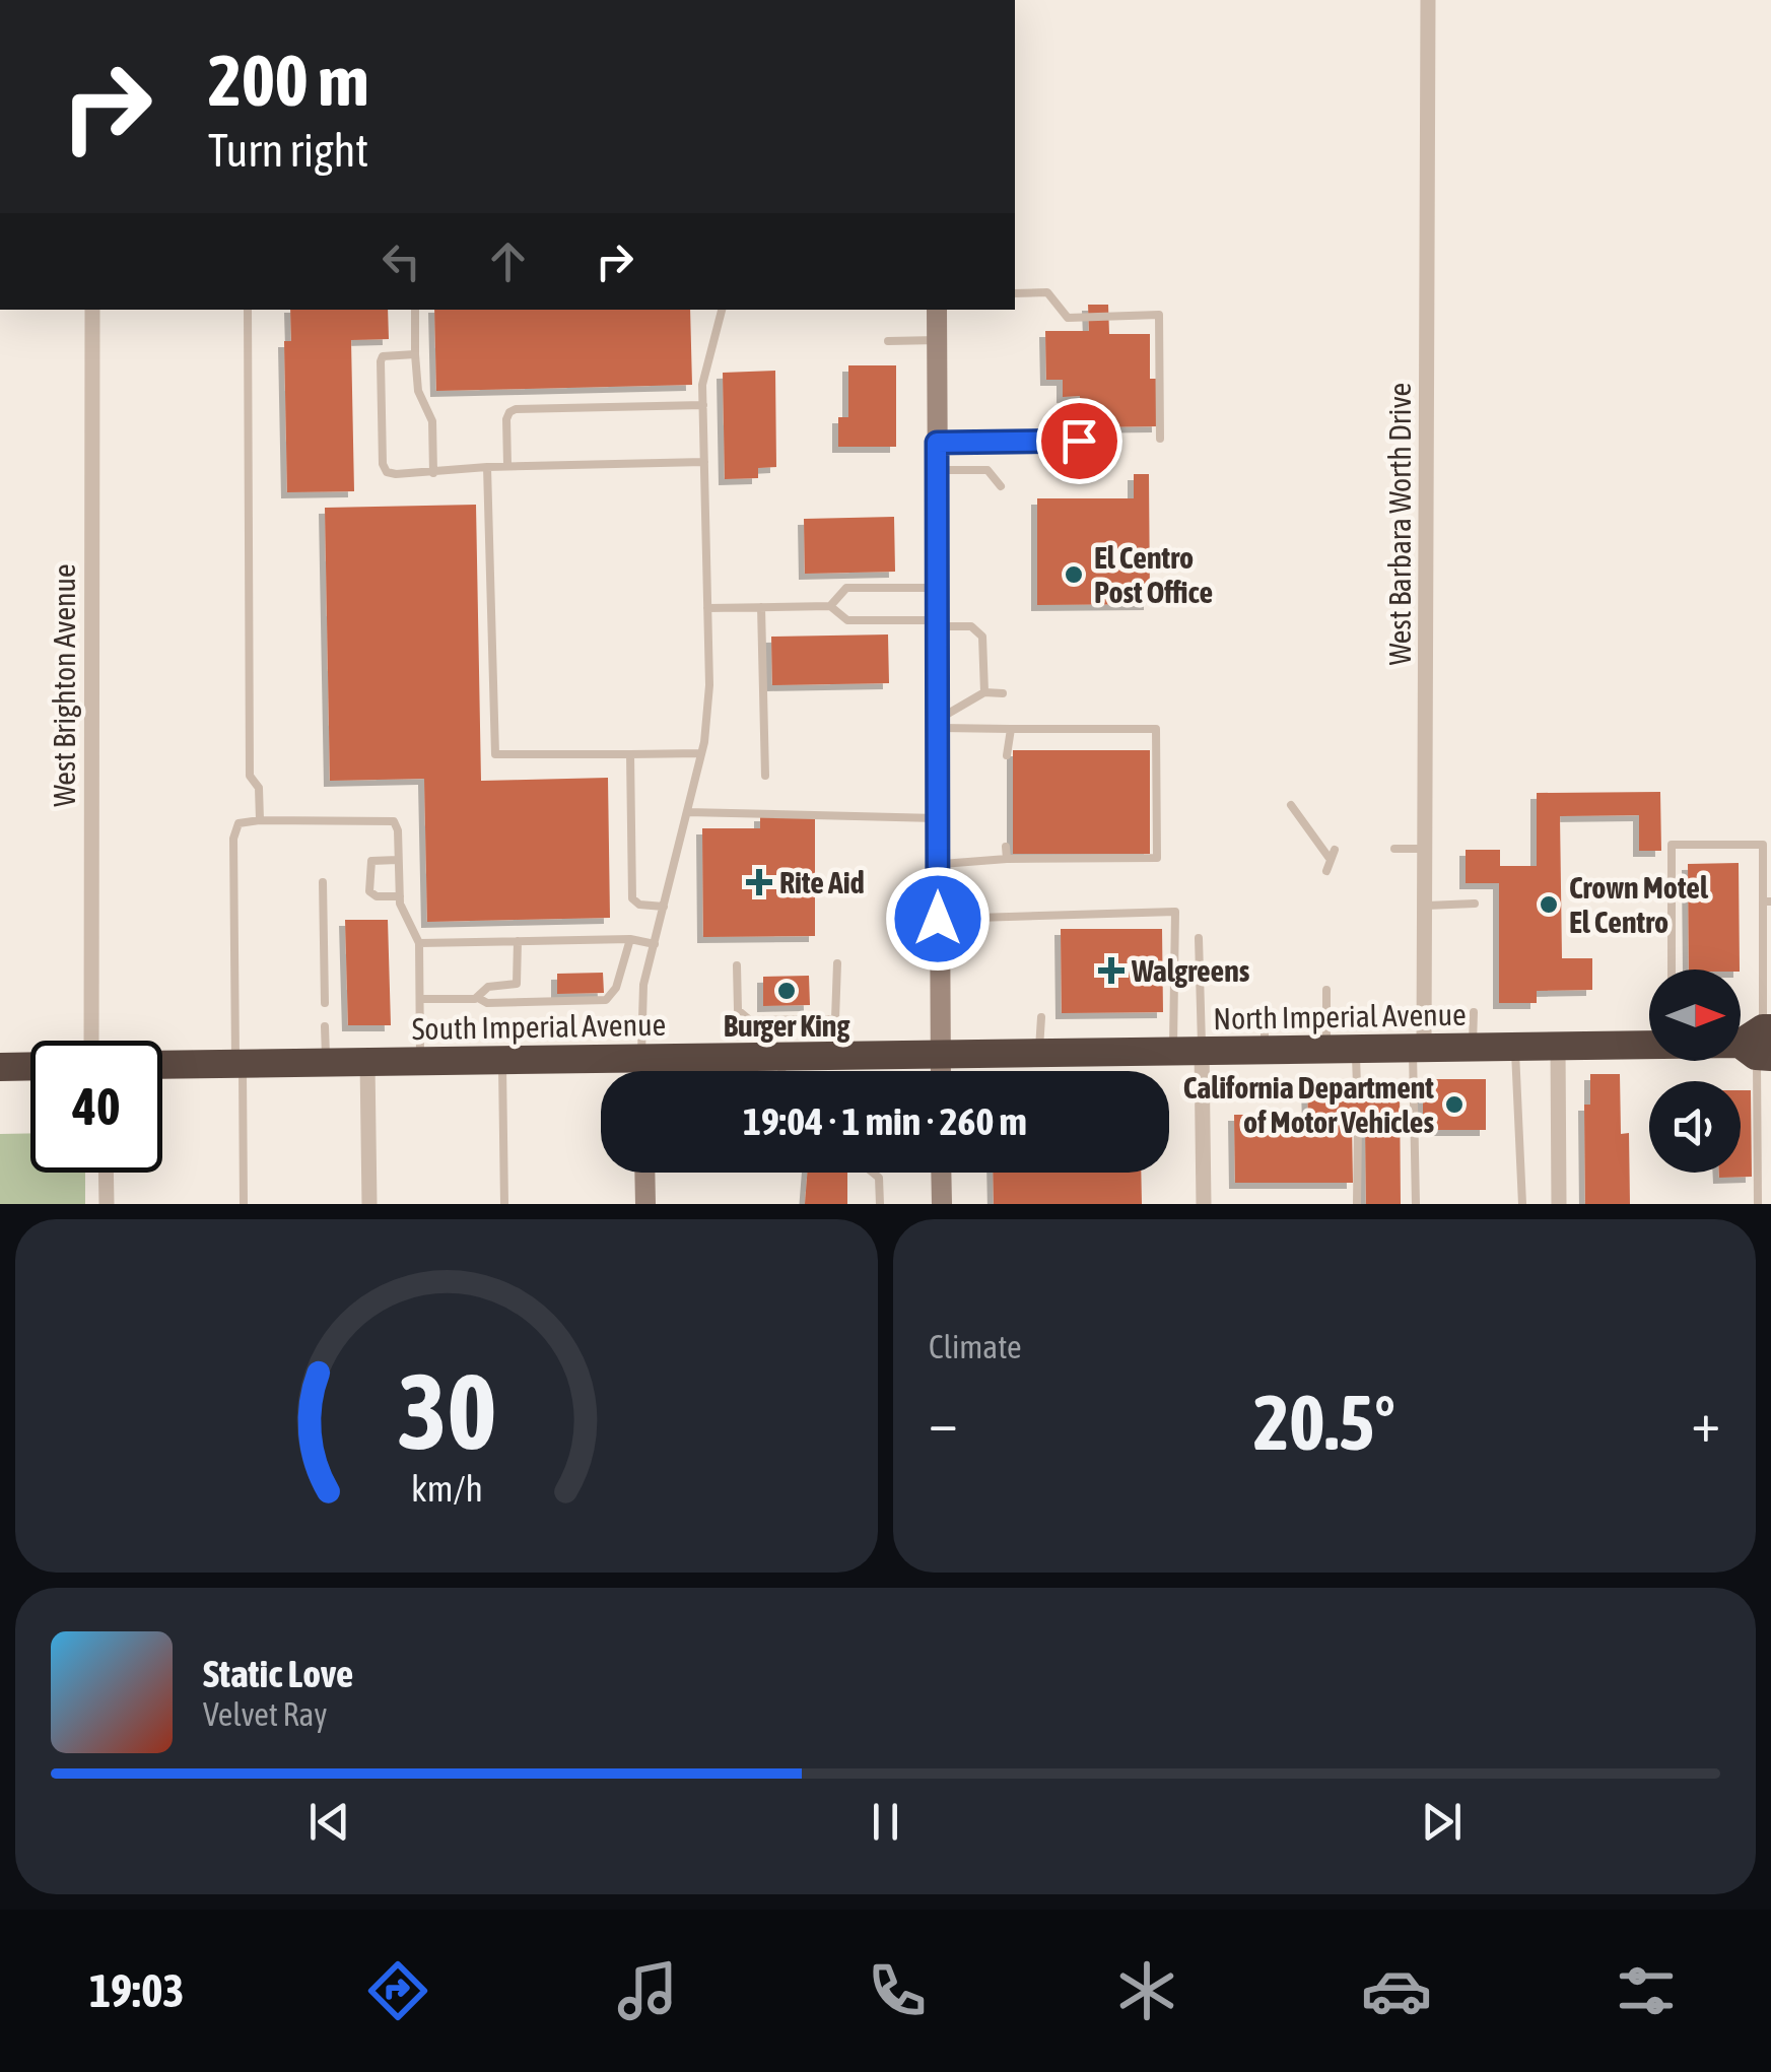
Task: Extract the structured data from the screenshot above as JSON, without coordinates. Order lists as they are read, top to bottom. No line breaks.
{"streets":{"highway":["North Imperial Avenue","South Imperial Avenue"],"street":["West Barbara Worth Drive","West Brighton Avenue"]},"crossings":[["West Barbara Worth Drive","North Imperial Avenue"],["North Imperial Avenue","South Imperial Avenue"]],"places":{"other":["El Centro Post Office","Crown Motel El Centro","Burger King","California Department of Motor Vehicles"],"health":["Rite Aid","Walgreens"]},"north":"right","page":{"turn":["200 m","Turn right"],"limit":"40","trip":"19:04 · 1 min · 260 m","tile":"Climate","heat":["−","20.5°","+"],"song":["Static Love","Velvet Ray"],"tabs":"19:03","gauge":["30","km/h"]}}
